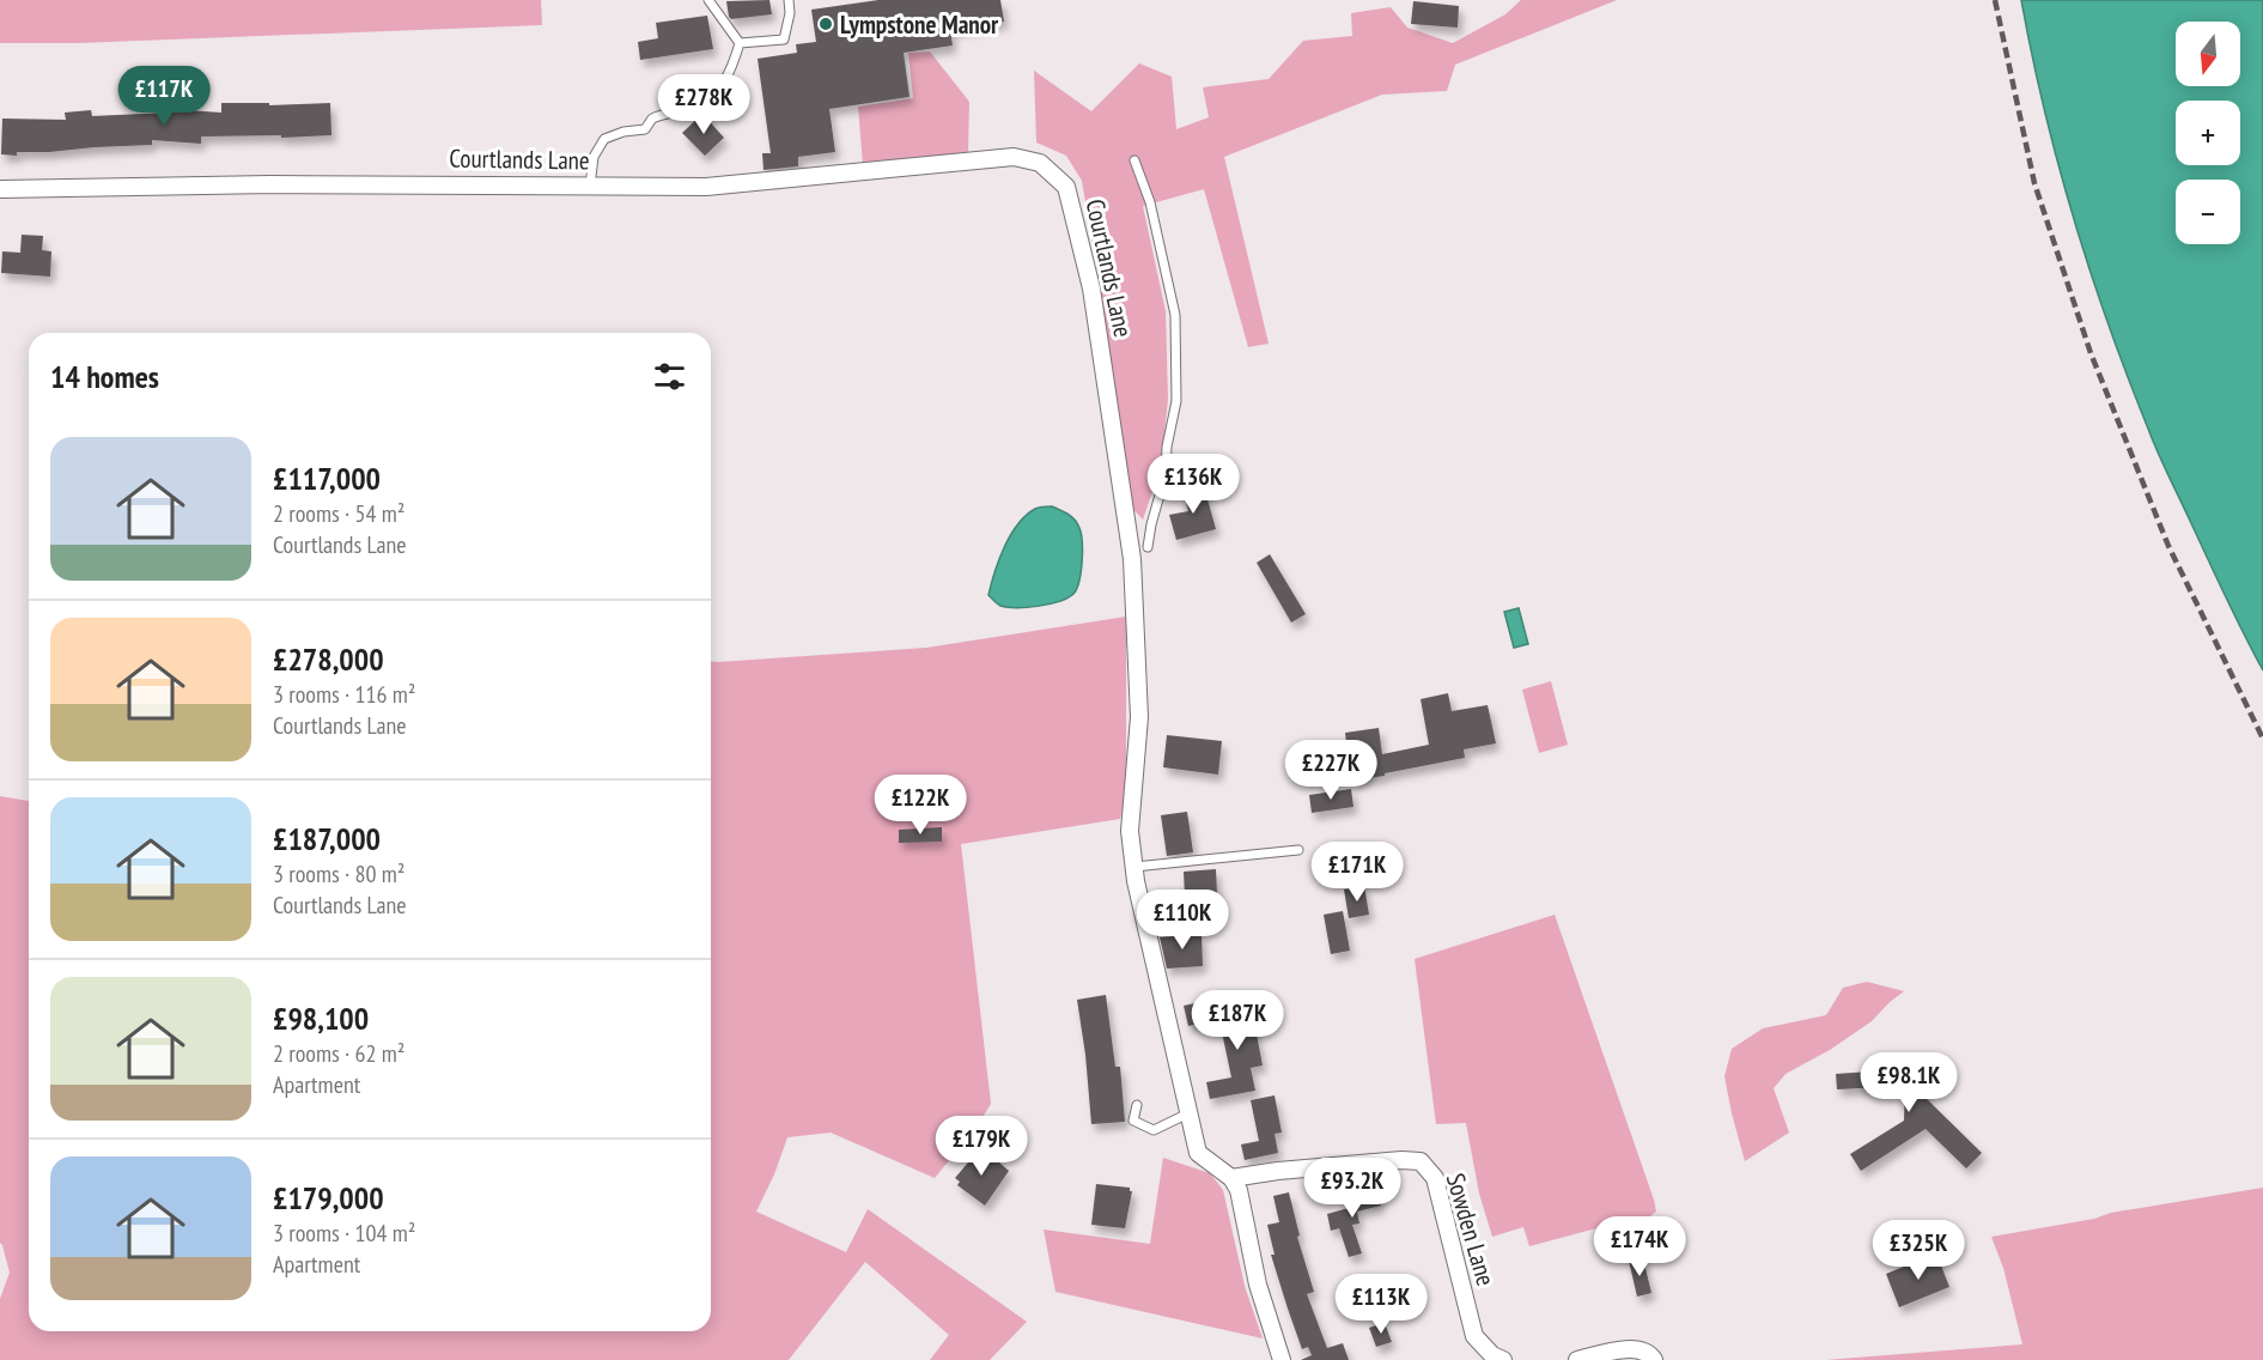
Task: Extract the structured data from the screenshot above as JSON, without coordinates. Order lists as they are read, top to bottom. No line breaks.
{"streets":{"street":["Courtlands Lane","Sowden Lane"]},"crossings":[["Courtlands Lane","Sowden Lane"]],"places":["Lympstone Manor"],"north":"bottom","page":{"map_buttons":["+","−"],"price":["£117K","£278K","£136K","£227K","£122K","£171K","£110K","£187K","£98.1K","£179K","£93.2K","£174K","£325K","£113K"],"heading":"14 homes","list":[{"name":"£117,000","note":"2 rooms · 54 m² · Courtlands Lane"},{"name":"£278,000","note":"3 rooms · 116 m² · Courtlands Lane"},{"name":"£187,000","note":"3 rooms · 80 m² · Courtlands Lane"},{"name":"£98,100","note":"2 rooms · 62 m² · Apartment"},{"name":"£179,000","note":"3 rooms · 104 m² · Apartment"}]}}
